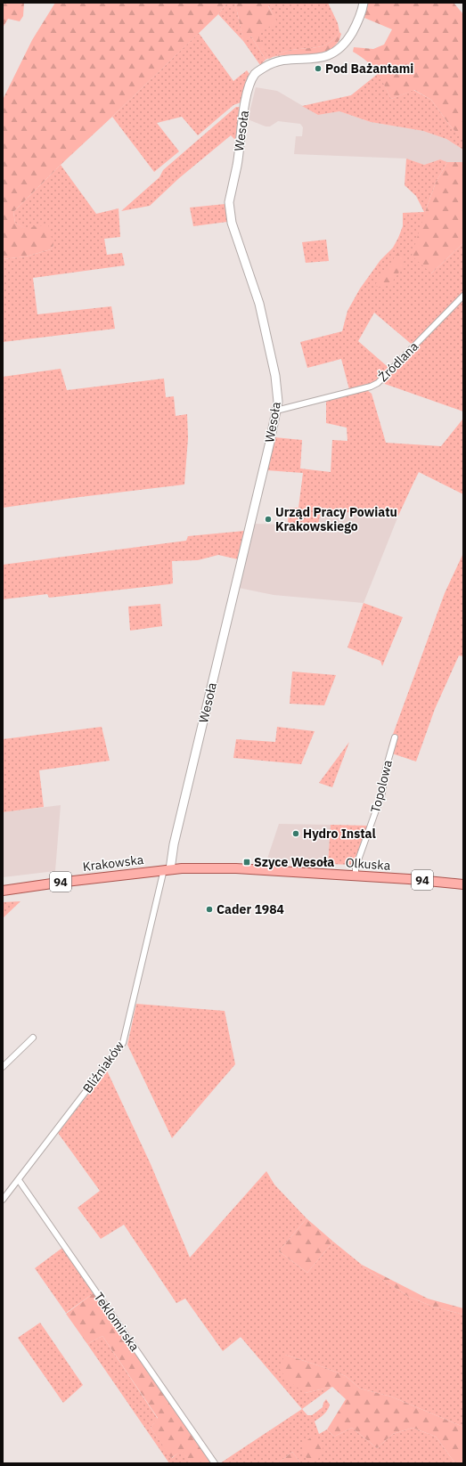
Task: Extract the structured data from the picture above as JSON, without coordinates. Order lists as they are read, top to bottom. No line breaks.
{"streets":{"main road":["Krakowska","Olkuska","94"],"street":["Wesoła","Źródlana","Topolowa","Bliźniaków","Teklomirska"]},"crossings":[["Wesoła","Źródlana"],["Wesoła","Krakowska"],["Wesoła","Olkuska"],["Wesoła","Bliźniaków"],["Topolowa","Olkuska"],["Krakowska","Olkuska"],["Krakowska","Bliźniaków"],["Olkuska","Bliźniaków"],["Bliźniaków","Teklomirska"]],"places":{"other":["Pod Bażantami","Urząd Pracy Powiatu Krakowskiego","Hydro Instal","Cader 1984"],"transit":["Szyce Wesoła"]}}
